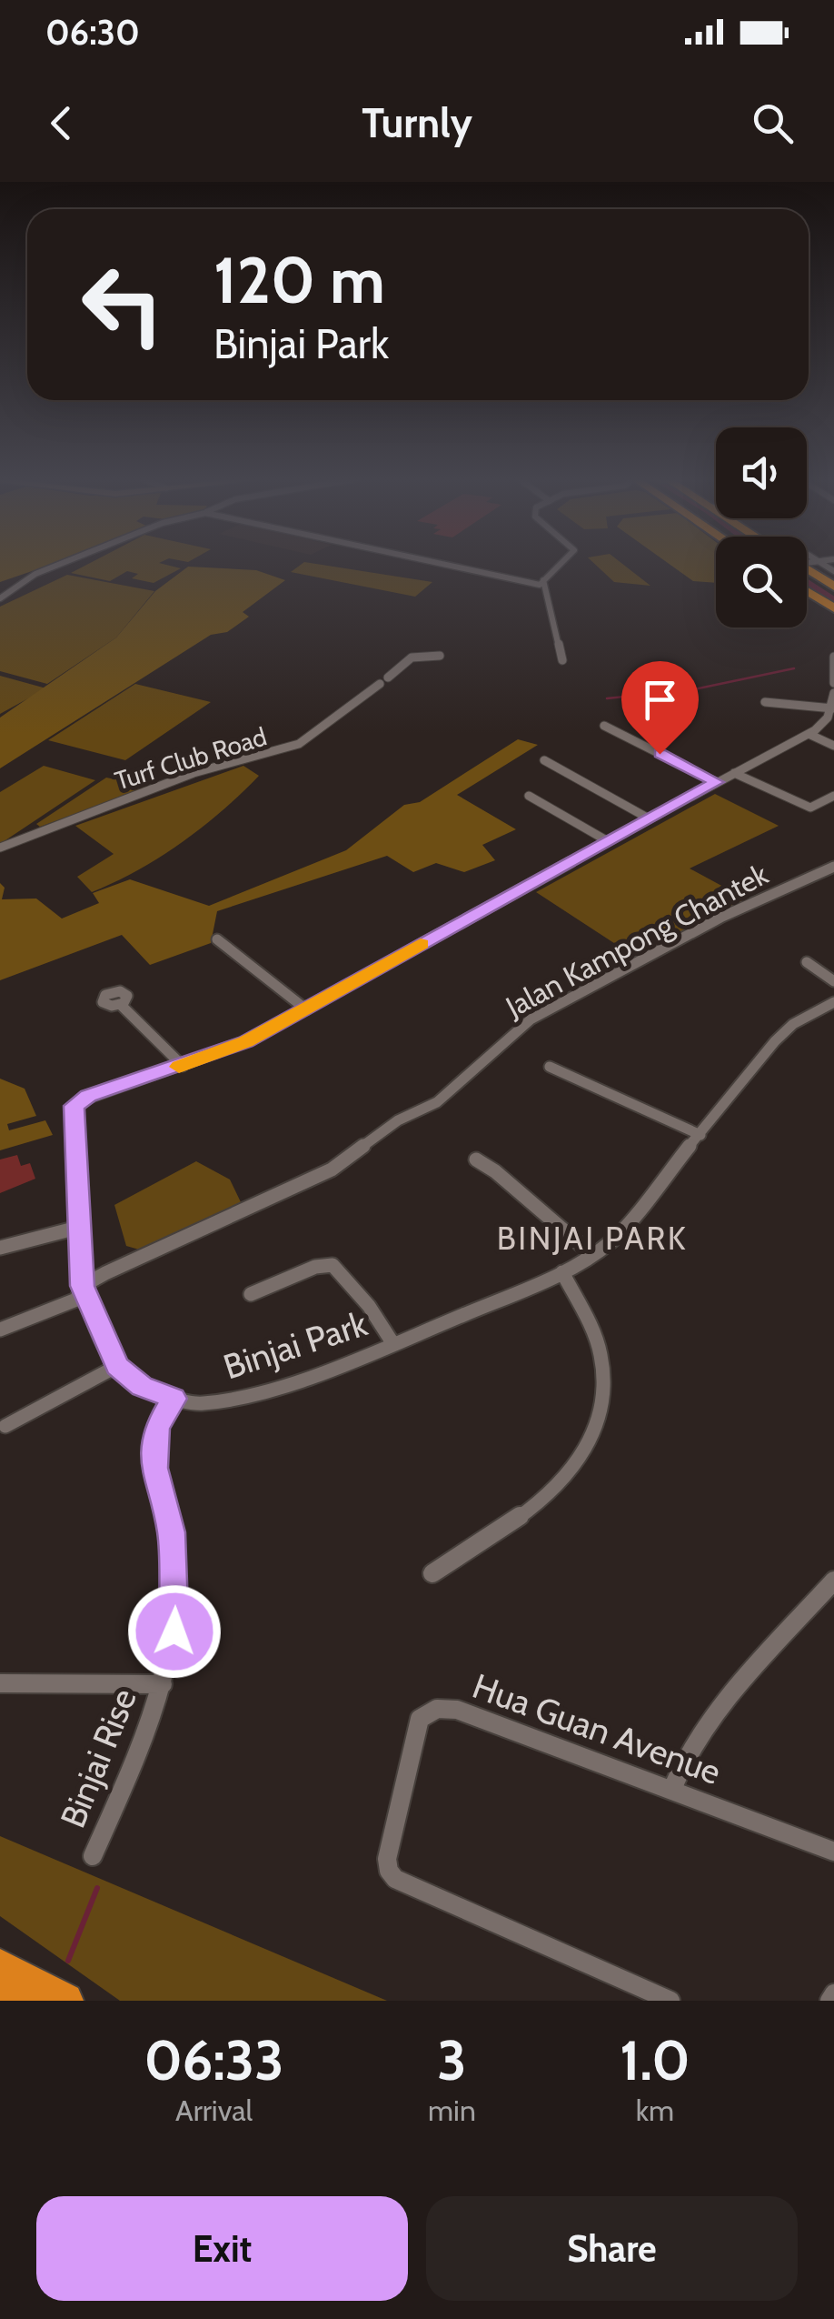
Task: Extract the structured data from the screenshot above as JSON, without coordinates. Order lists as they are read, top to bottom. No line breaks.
{"streets":{"street":["Turf Club Road","Jalan Kampong Chantek","Binjai Park","Hua Guan Avenue","Binjai Rise"]},"crossings":[["Binjai Park","Binjai Rise"]],"districts":["BINJAI PARK"],"page":{"status":"06:30","header":"Turnly","turn":["120 m","Binjai Park"],"eta":["06:33","Arrival","3","min","1.0","km"],"buttons":["Exit","Share"]}}
